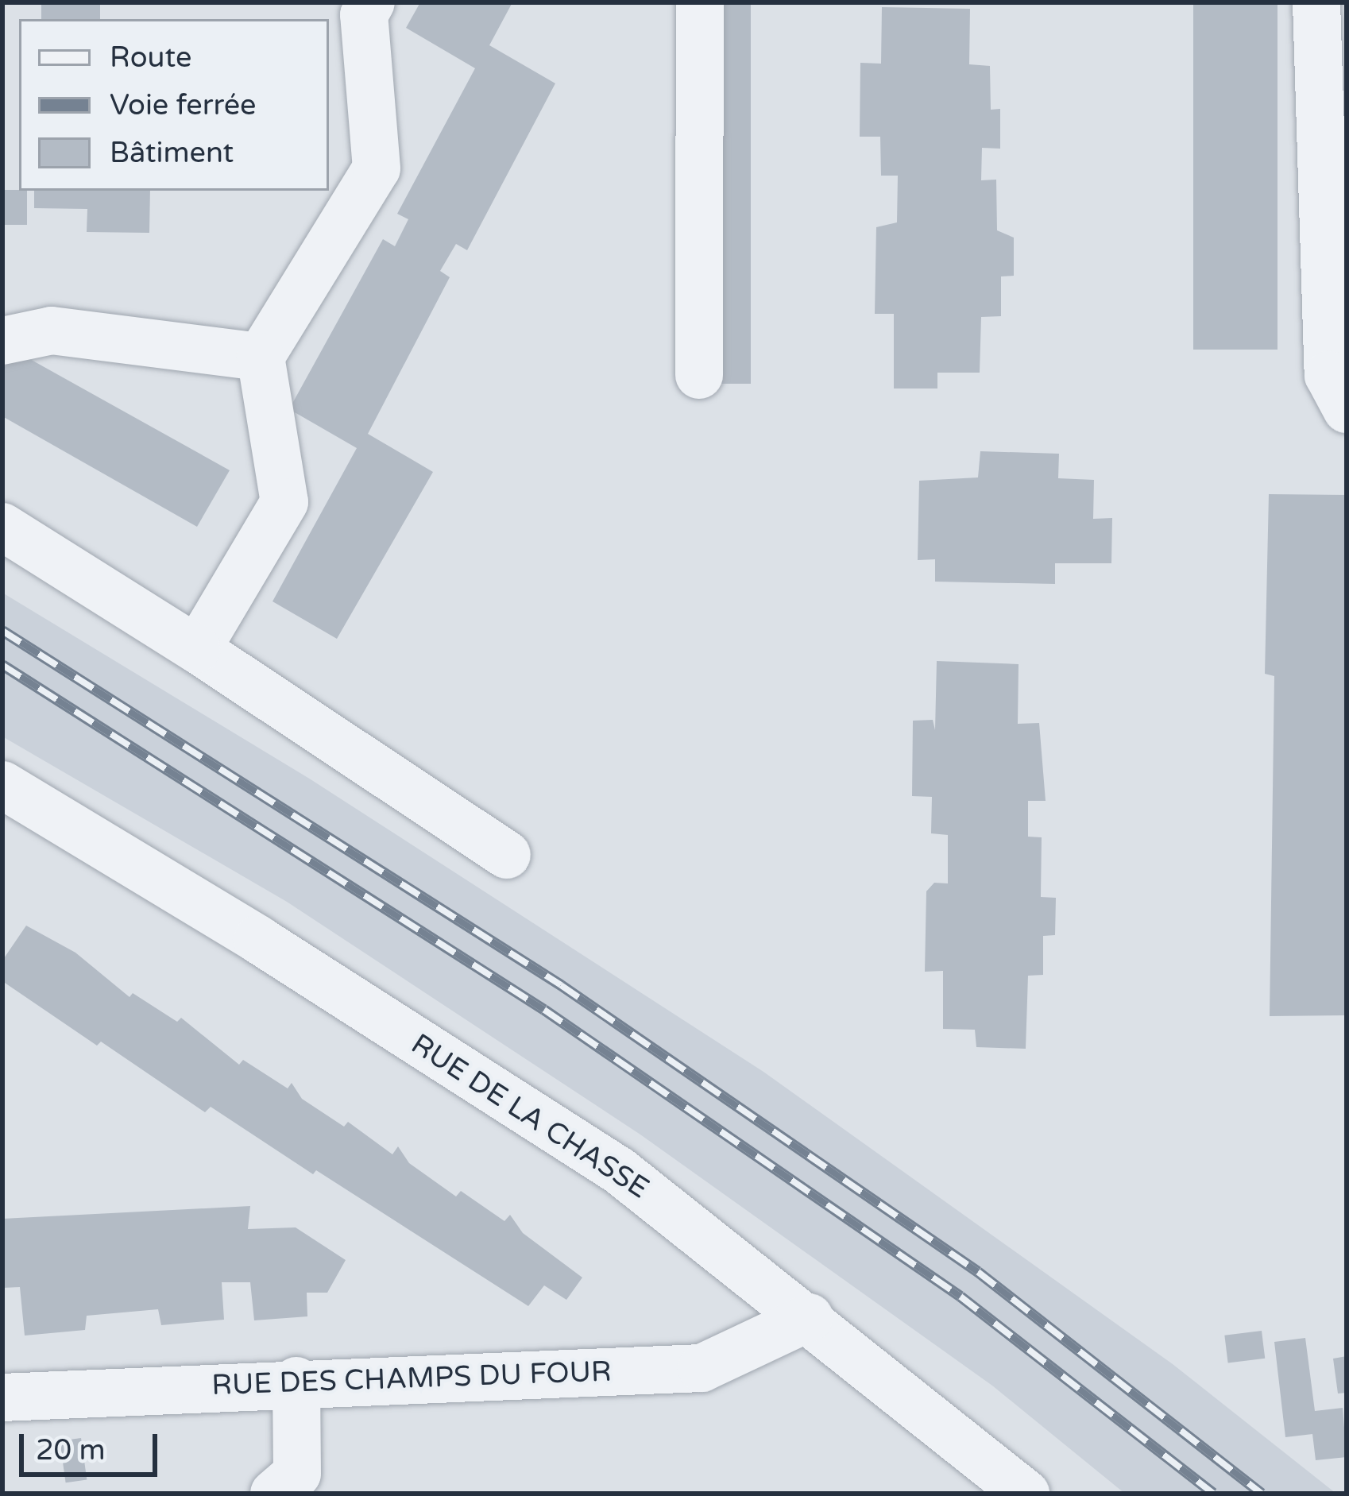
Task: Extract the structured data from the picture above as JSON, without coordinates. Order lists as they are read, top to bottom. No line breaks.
{"streets":{"street":["RUE DE LA CHASSE","RUE DES CHAMPS DU FOUR"]},"crossings":[["RUE DE LA CHASSE","RUE DES CHAMPS DU FOUR"]],"legend":["Route","Voie ferrée","Bâtiment"],"scale_bar":"20 m"}
